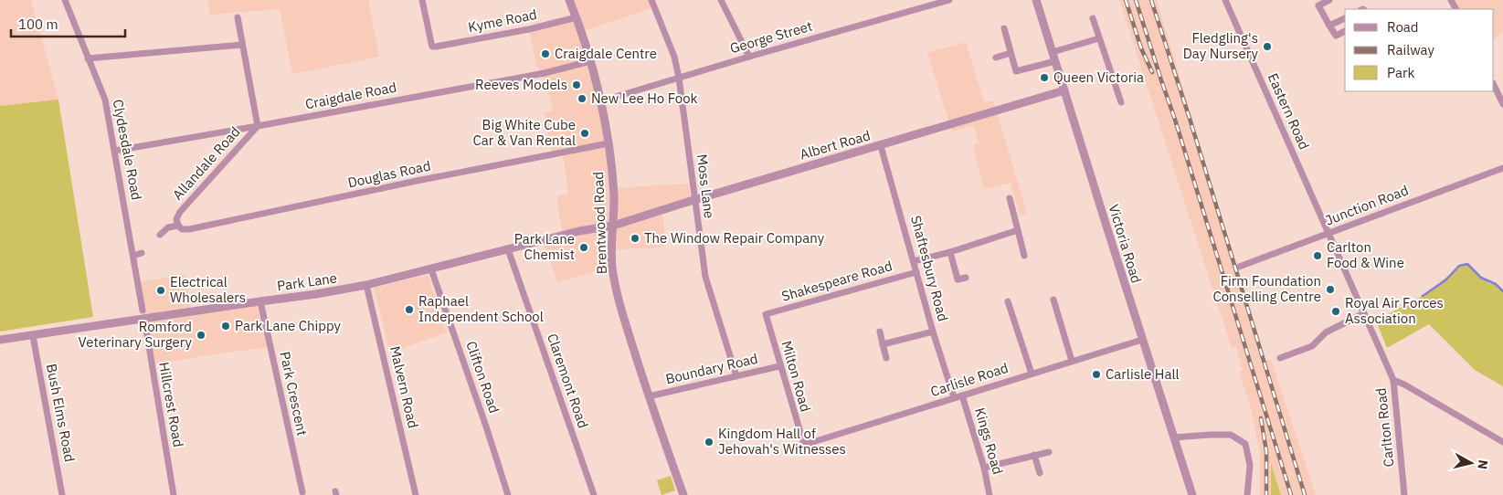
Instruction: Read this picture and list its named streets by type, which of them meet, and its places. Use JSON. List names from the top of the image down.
{
  "streets": {
    "street": [
      "Kyme Road",
      "George Street",
      "Craigdale Road",
      "Eastern Road",
      "Albert Road",
      "Clydesdale Road",
      "Allandale Road",
      "Douglas Road",
      "Moss Lane",
      "Junction Road",
      "Brentwood Road",
      "Victoria Road",
      "Shaftesbury Road",
      "Shakespeare Road",
      "Park Lane",
      "Boundary Road",
      "Milton Road",
      "Clifton Road",
      "Carlisle Road",
      "Claremont Road",
      "Malvern Road",
      "Park Crescent",
      "Hillcrest Road",
      "Bush Elms Road",
      "Carlton Road",
      "Kings Road"
    ]
  },
  "crossings": [
    ["Kyme Road", "Brentwood Road"],
    ["George Street", "Moss Lane"],
    ["George Street", "Brentwood Road"],
    ["Craigdale Road", "Clydesdale Road"],
    ["Craigdale Road", "Allandale Road"],
    ["Craigdale Road", "Brentwood Road"],
    ["Eastern Road", "Junction Road"],
    ["Eastern Road", "Carlton Road"],
    ["Albert Road", "Moss Lane"],
    ["Albert Road", "Brentwood Road"],
    ["Albert Road", "Victoria Road"],
    ["Albert Road", "Shaftesbury Road"],
    ["Albert Road", "Park Lane"],
    ["Clydesdale Road", "Park Lane"],
    ["Clydesdale Road", "Hillcrest Road"],
    ["Allandale Road", "Douglas Road"],
    ["Douglas Road", "Brentwood Road"],
    ["Moss Lane", "Boundary Road"],
    ["Junction Road", "Carlton Road"],
    ["Brentwood Road", "Park Lane"],
    ["Brentwood Road", "Boundary Road"],
    ["Victoria Road", "Carlisle Road"],
    ["Shaftesbury Road", "Shakespeare Road"],
    ["Shaftesbury Road", "Carlisle Road"],
    ["Shakespeare Road", "Milton Road"],
    ["Park Lane", "Clifton Road"],
    ["Park Lane", "Claremont Road"],
    ["Park Lane", "Malvern Road"],
    ["Park Lane", "Park Crescent"],
    ["Park Lane", "Hillcrest Road"],
    ["Park Lane", "Bush Elms Road"],
    ["Boundary Road", "Milton Road"],
    ["Milton Road", "Carlisle Road"],
    ["Carlisle Road", "Kings Road"]
  ],
  "places": [
    "Fledgling's Day Nursery",
    "Craigdale Centre",
    "Queen Victoria",
    "Reeves Models",
    "New Lee Ho Fook",
    "Big White Cube Car & Van Rental",
    "The Window Repair Company",
    "Park Lane Chemist",
    "Carlton Food & Wine",
    "Firm Foundation Conselling Centre",
    "Electrical Wholesalers",
    "Raphael Independent School",
    "Royal Air Forces Association",
    "Park Lane Chippy",
    "Romford Veterinary Surgery",
    "Carlisle Hall",
    "Kingdom Hall of Jehovah's Witnesses"
  ],
  "legend": ["Road", "Railway", "Park"],
  "scale_bar": "100 m",
  "north": "right"
}
